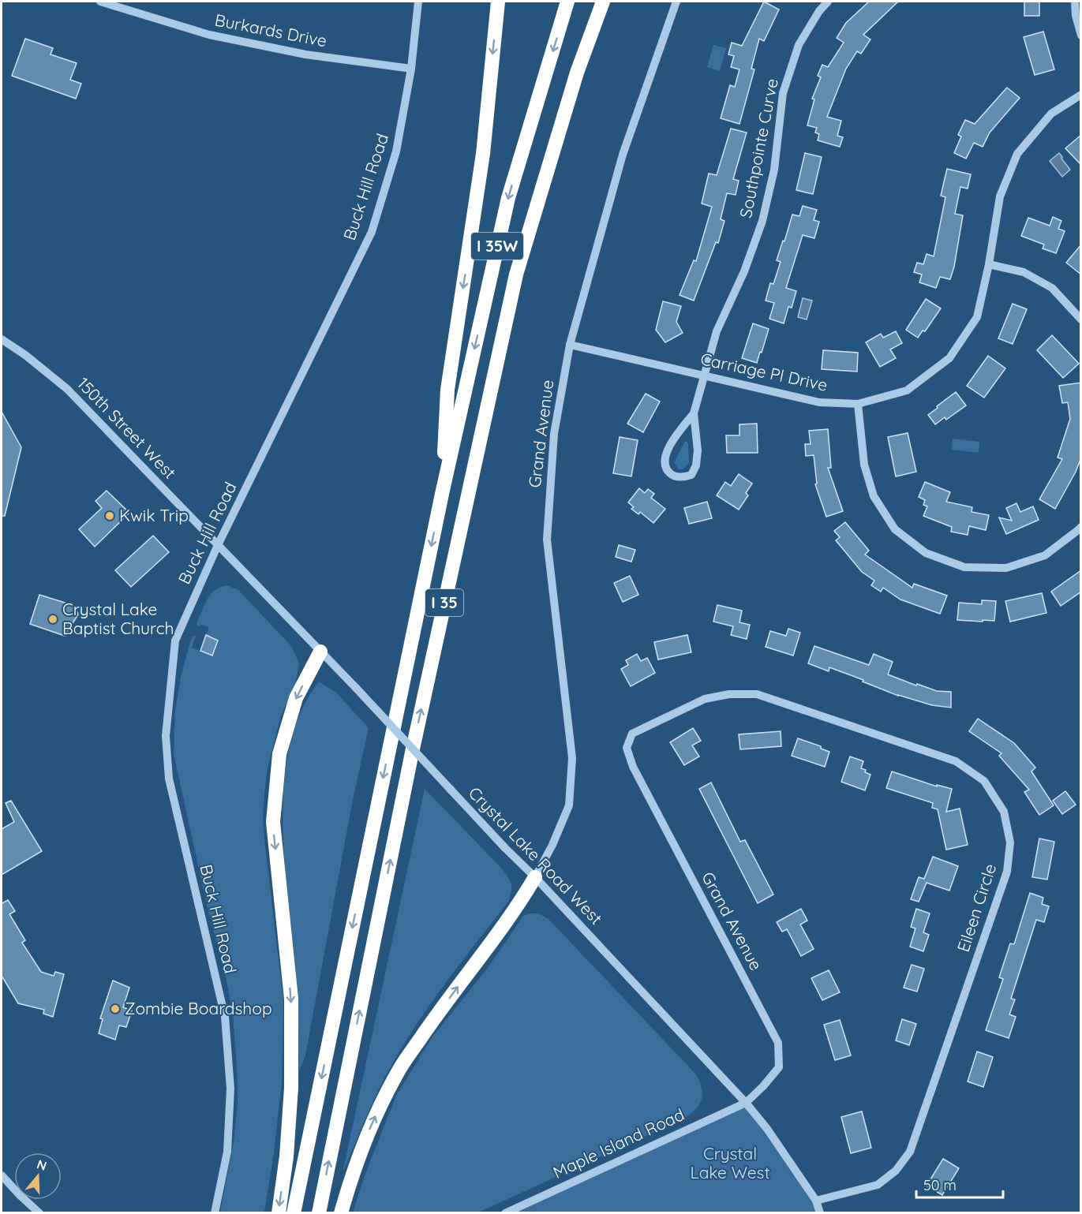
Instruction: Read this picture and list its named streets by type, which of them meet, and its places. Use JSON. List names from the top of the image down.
{
  "streets": {
    "highway": ["I 35W", "I 35"],
    "street": [
      "Burkards Drive",
      "Southpointe Curve",
      "Buck Hill Road",
      "Carriage Pl Drive",
      "150th Street West",
      "Grand Avenue",
      "Crystal Lake Road West",
      "Eileen Circle",
      "Maple Island Road"
    ]
  },
  "crossings": [
    ["Burkards Drive", "Buck Hill Road"],
    ["Southpointe Curve", "Carriage Pl Drive"],
    ["Buck Hill Road", "150th Street West"],
    ["Buck Hill Road", "Crystal Lake Road West"],
    ["I 35W", "I 35"],
    ["Carriage Pl Drive", "Grand Avenue"],
    ["150th Street West", "Crystal Lake Road West"],
    ["Grand Avenue", "Crystal Lake Road West"],
    ["Grand Avenue", "Eileen Circle"],
    ["Grand Avenue", "Maple Island Road"],
    ["Crystal Lake Road West", "Eileen Circle"],
    ["Crystal Lake Road West", "Maple Island Road"]
  ],
  "parks": ["Crystal Lake West"],
  "places": ["Kwik Trip", "Crystal Lake Baptist Church", "Zombie Boardshop"],
  "scale_bar": "50 m",
  "north": "top"
}
